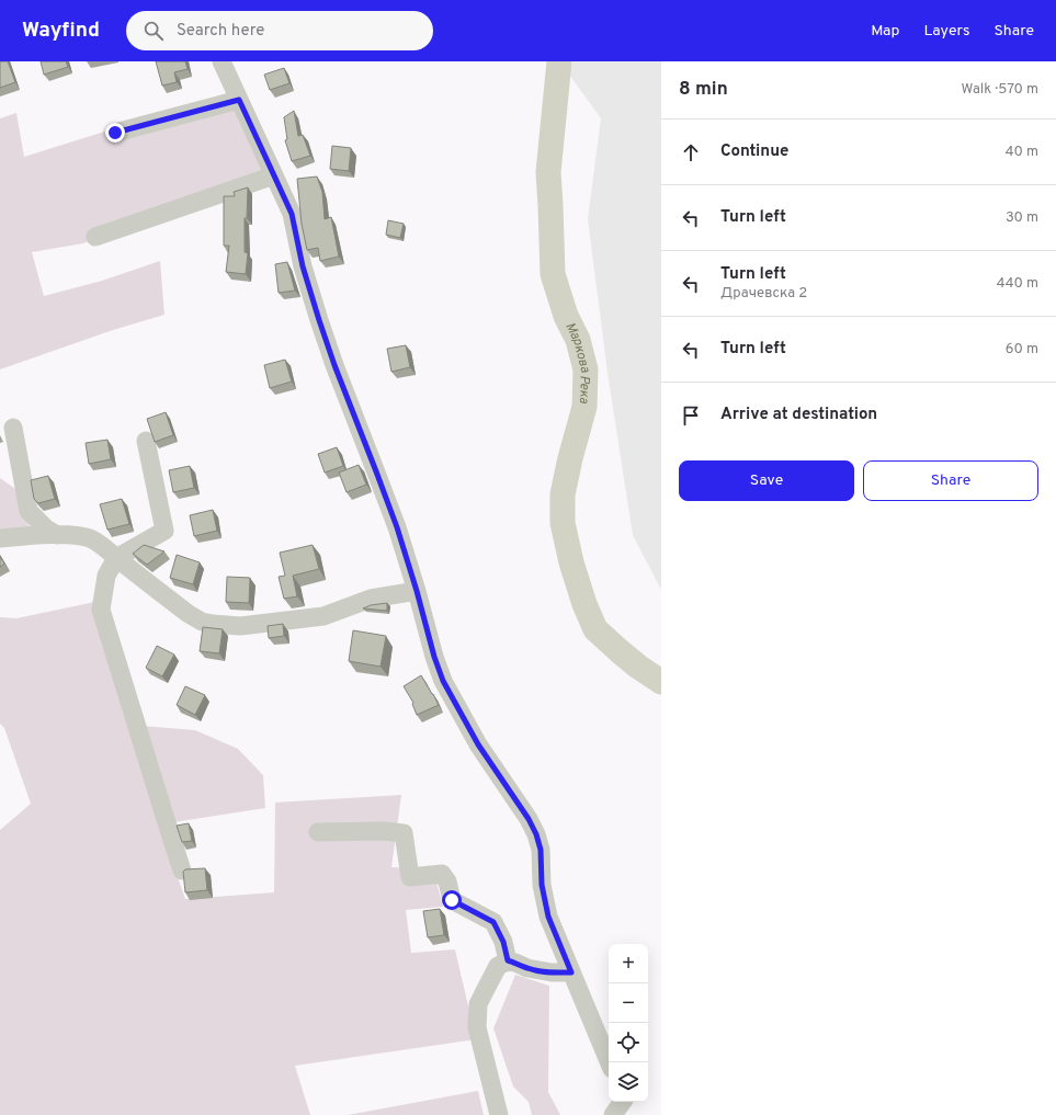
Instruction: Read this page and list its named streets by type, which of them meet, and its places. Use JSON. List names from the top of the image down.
{
  "water": ["Маркова Река"],
  "page": {
    "header": "Wayfind",
    "search": "Search here",
    "nav": ["Map", "Layers", "Share"],
    "heading": ["8 min", "Walk · 570 m"],
    "list": [
      ["Continue", "40 m"],
      ["Turn left", "30 m"],
      ["Turn left", "Драчевска 2", "440 m"],
      ["Turn left", "60 m"],
      "Arrive at destination"
    ],
    "buttons": ["Save", "Share"],
    "map_buttons": ["+", "−"]
  }
}
